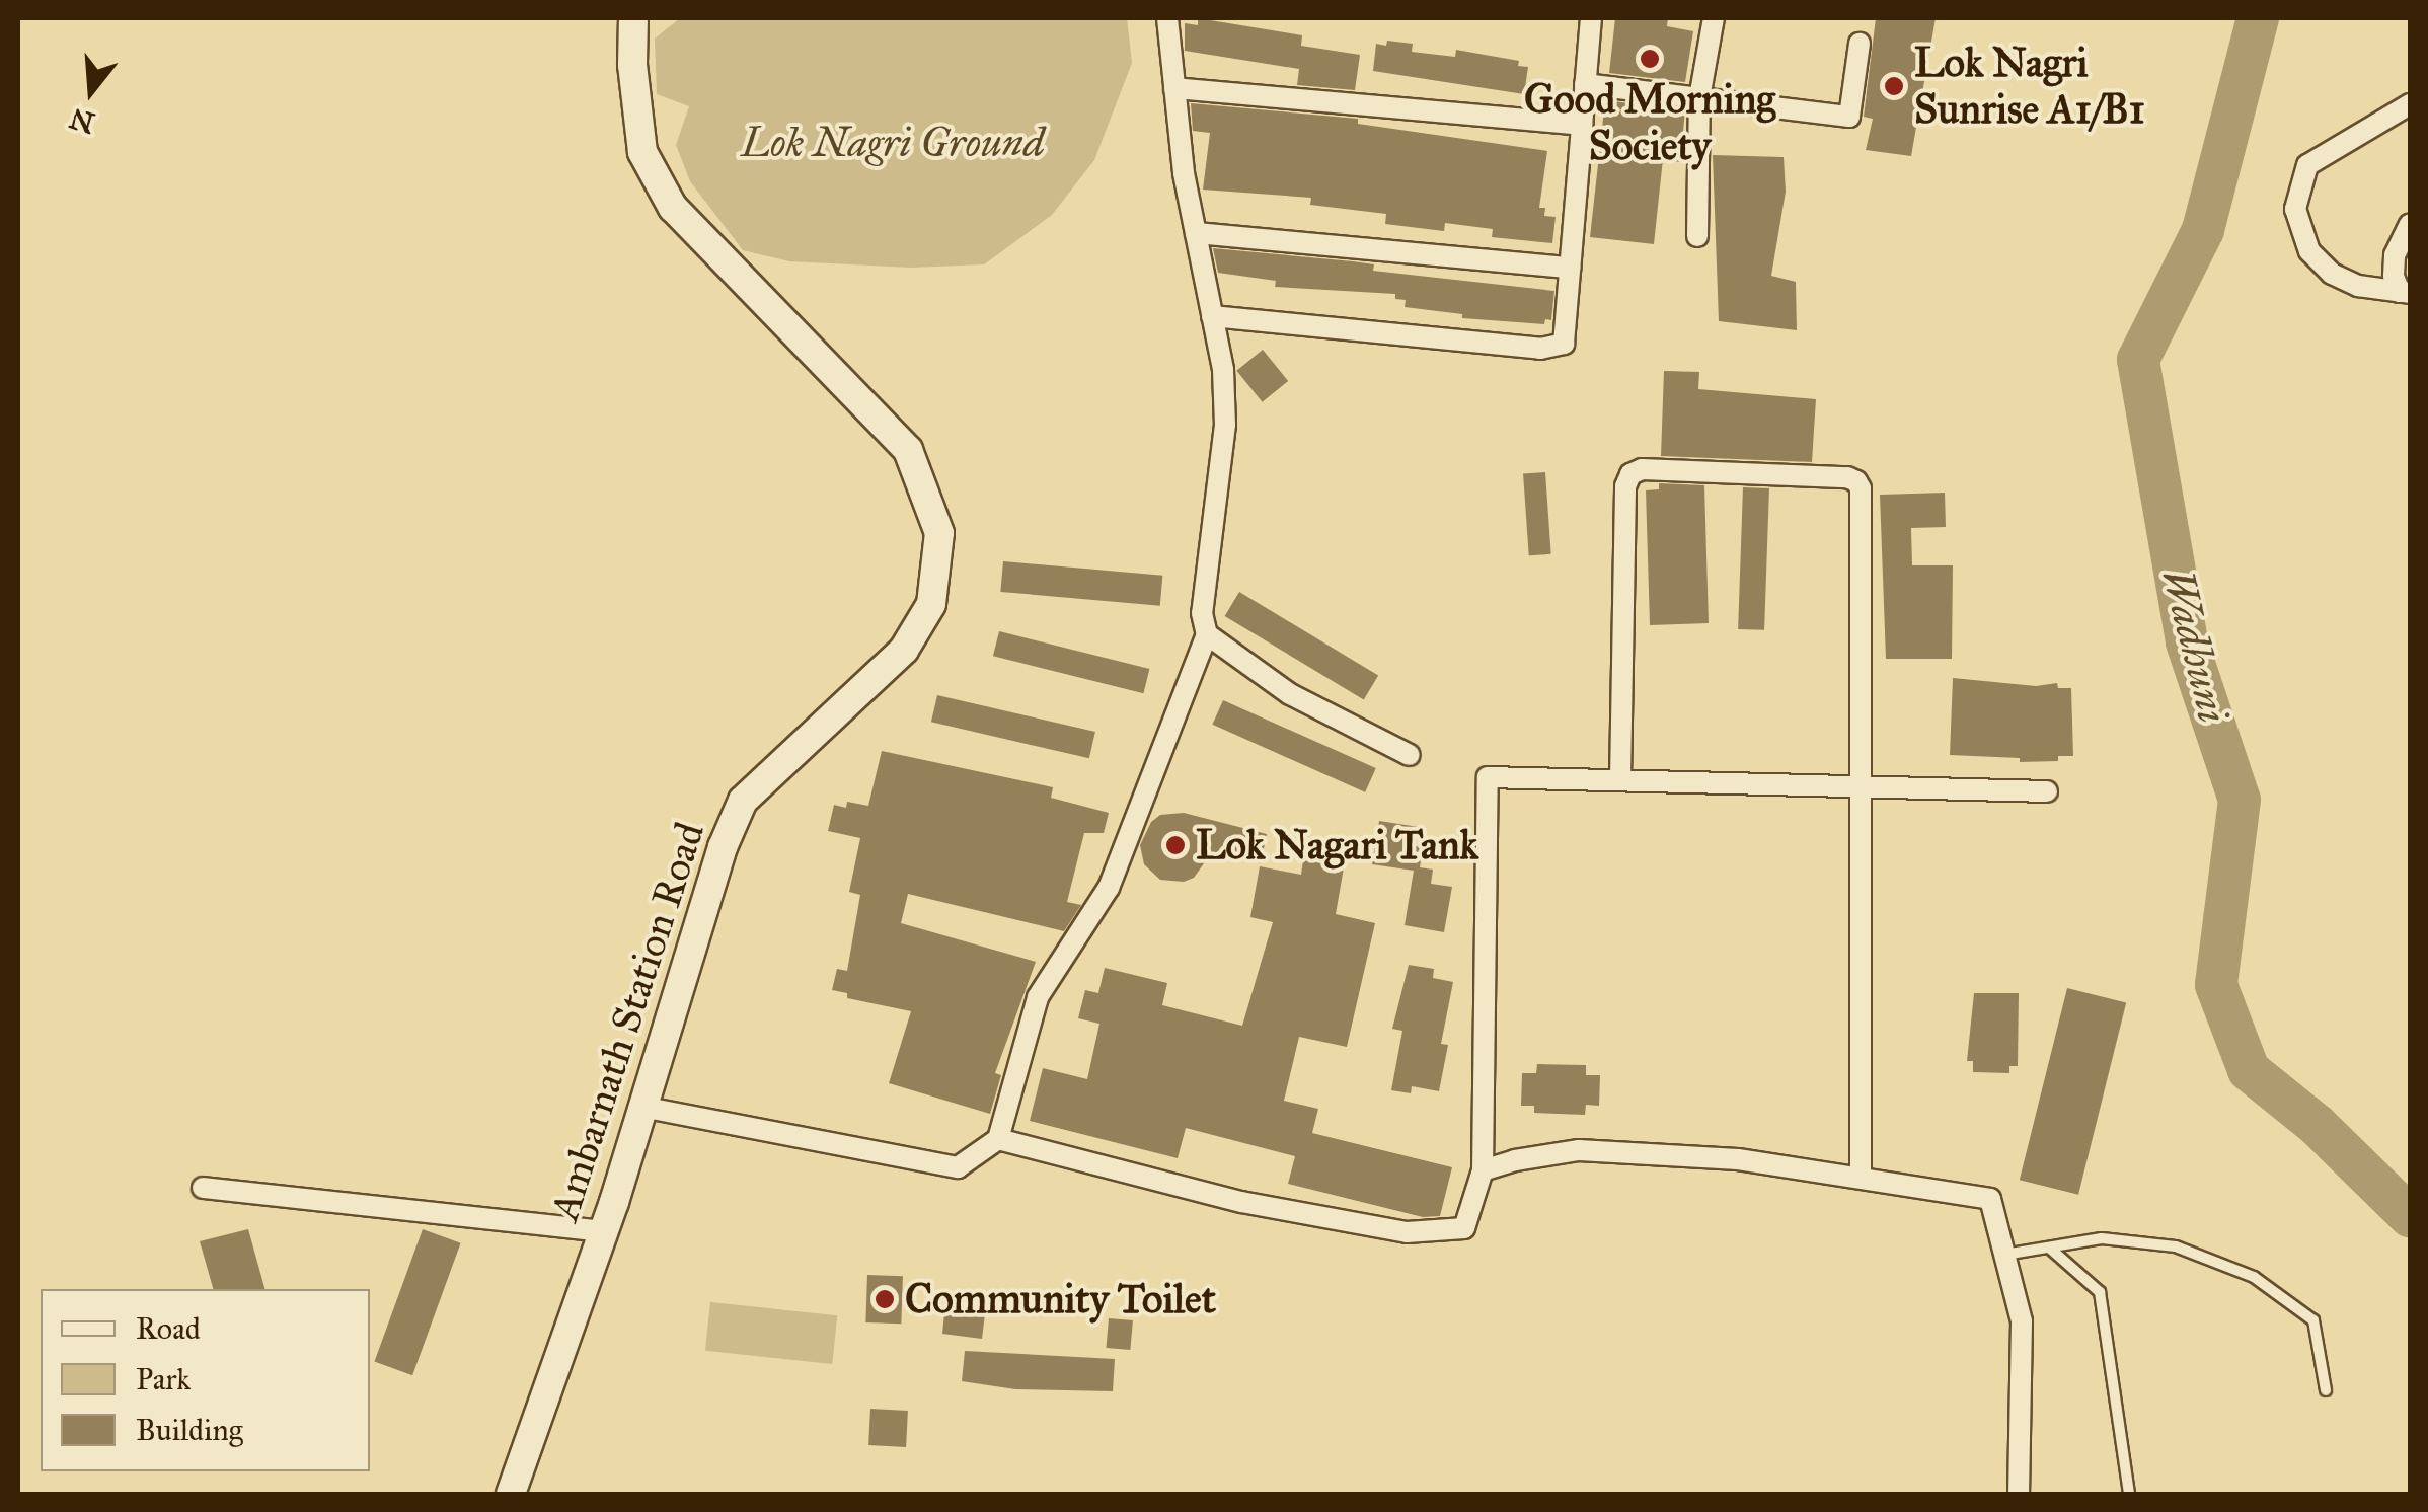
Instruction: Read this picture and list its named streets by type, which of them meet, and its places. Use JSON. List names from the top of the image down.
{
  "streets": {
    "main road": ["Ambarnath Station Road"]
  },
  "water": ["Wadhuni"],
  "parks": ["Lok Nagri Ground"],
  "places": [
    "Good Morning Society",
    "Lok Nagri Sunrise A1/B1",
    "Lok Nagari Tank",
    "Community Toilet"
  ],
  "legend": ["Road", "Park", "Building"],
  "north": "bottom"
}
